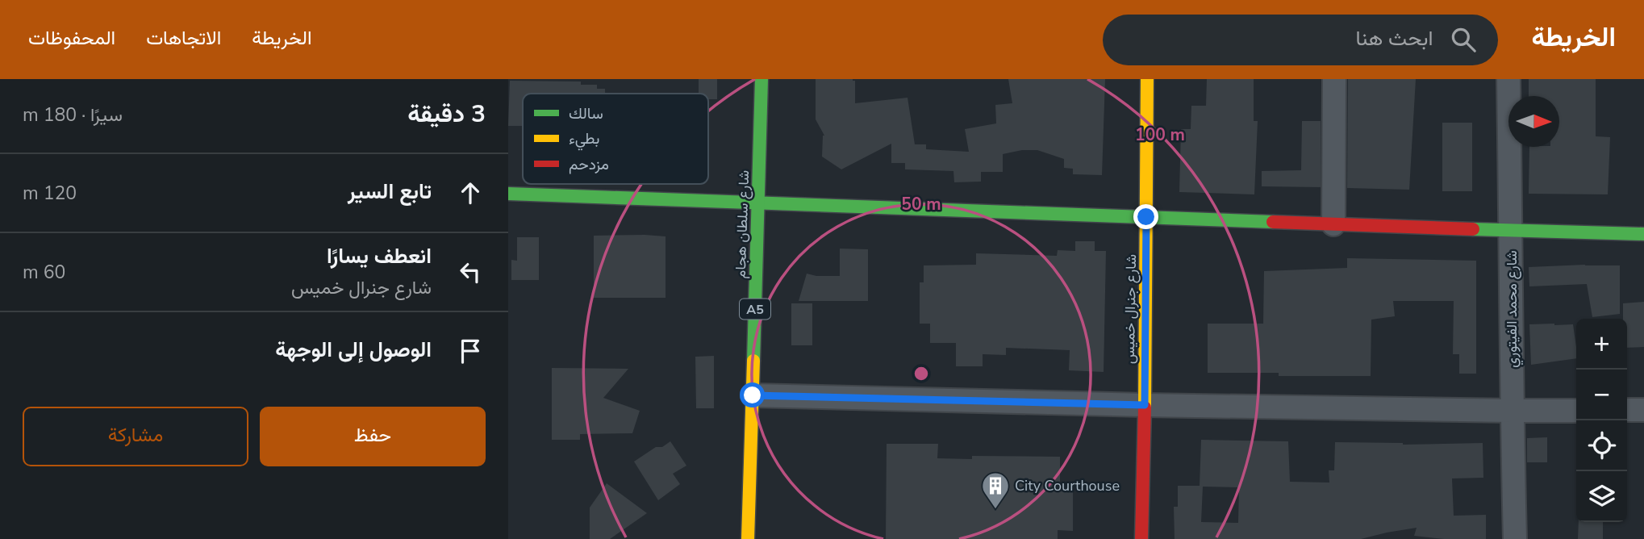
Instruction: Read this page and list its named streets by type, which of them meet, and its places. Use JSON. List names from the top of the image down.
{
  "streets": {
    "main road": ["شارع سلطان هجام", "A5", "شارع جنرال خميس"],
    "street": ["شارع محمد الفيتوري"]
  },
  "places": {
    "building": ["City Courthouse"]
  },
  "legend": ["سالك", "بطيء", "مزدحم"],
  "north": "right",
  "page": {
    "header": "الخريطة",
    "search": "ابحث هنا",
    "nav": ["الخريطة", "الاتجاهات", "المحفوظات"],
    "heading": ["3 دقيقة", "سيرًا · 180 m"],
    "list": [
      ["تابع السير", "120 m"],
      ["انعطف يسارًا", "شارع جنرال خميس", "60 m"],
      "الوصول إلى الوجهة"
    ],
    "map_buttons": ["+", "−"],
    "buttons": ["حفظ", "مشاركة"]
  },
  "rings": ["100 m", "50 m"]
}
